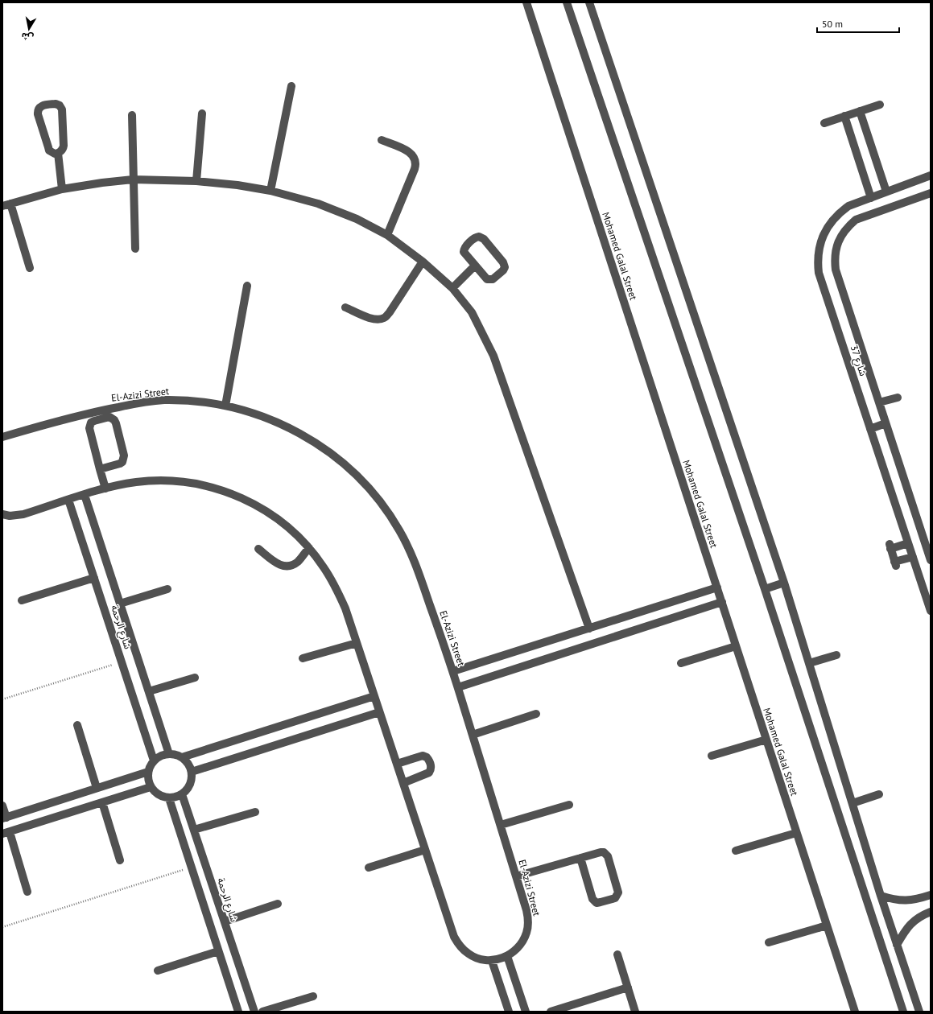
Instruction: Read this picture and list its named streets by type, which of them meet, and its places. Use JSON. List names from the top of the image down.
{
  "streets": {
    "street": [
      "Mohamed Galal Street",
      "شارع 37",
      "El-Azizi Street",
      "شارع الرحمة"
    ]
  },
  "crossings": [
    ["El-Azizi Street", "شارع الرحمة"]
  ],
  "scale_bar": "50 m",
  "north": "bottom"
}
